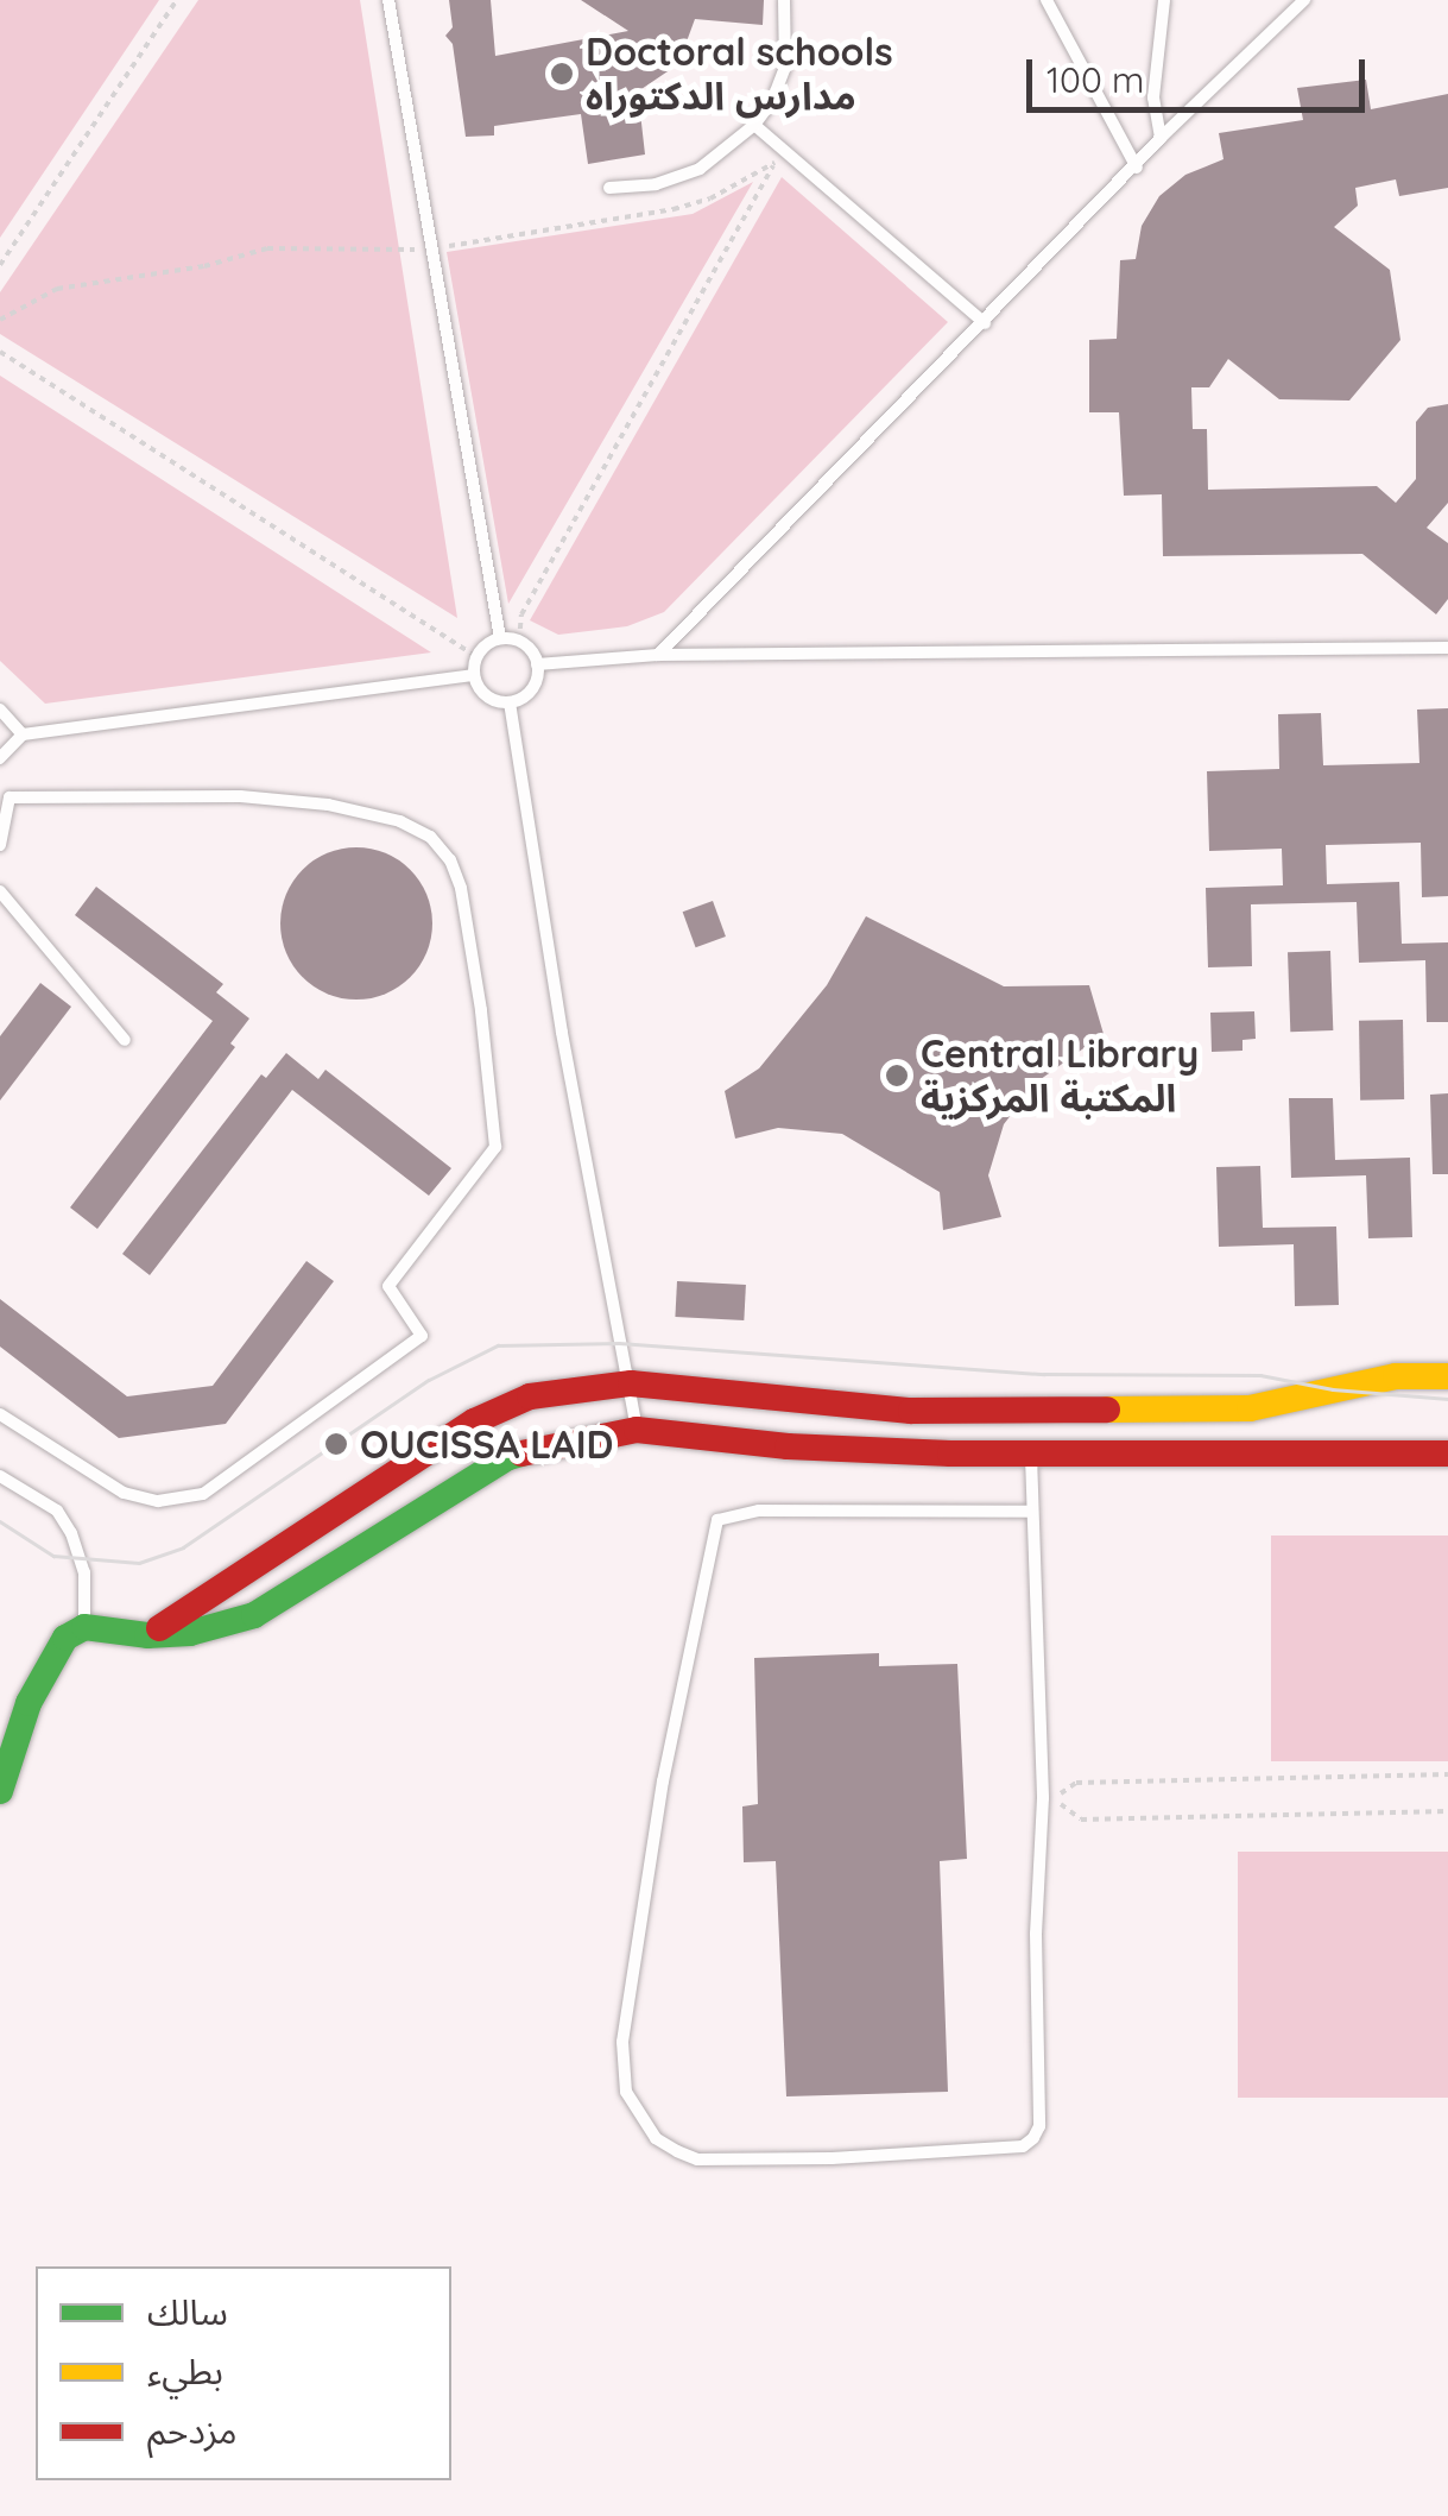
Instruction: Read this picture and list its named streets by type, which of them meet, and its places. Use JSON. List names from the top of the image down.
{
  "places": ["Doctoral schools مدارس الدكتوراه", "Central Library المكتبة المركزية", "OUCISSA LAID"],
  "legend": ["سالك", "بطيء", "مزدحم"],
  "scale_bar": "100 m"
}
